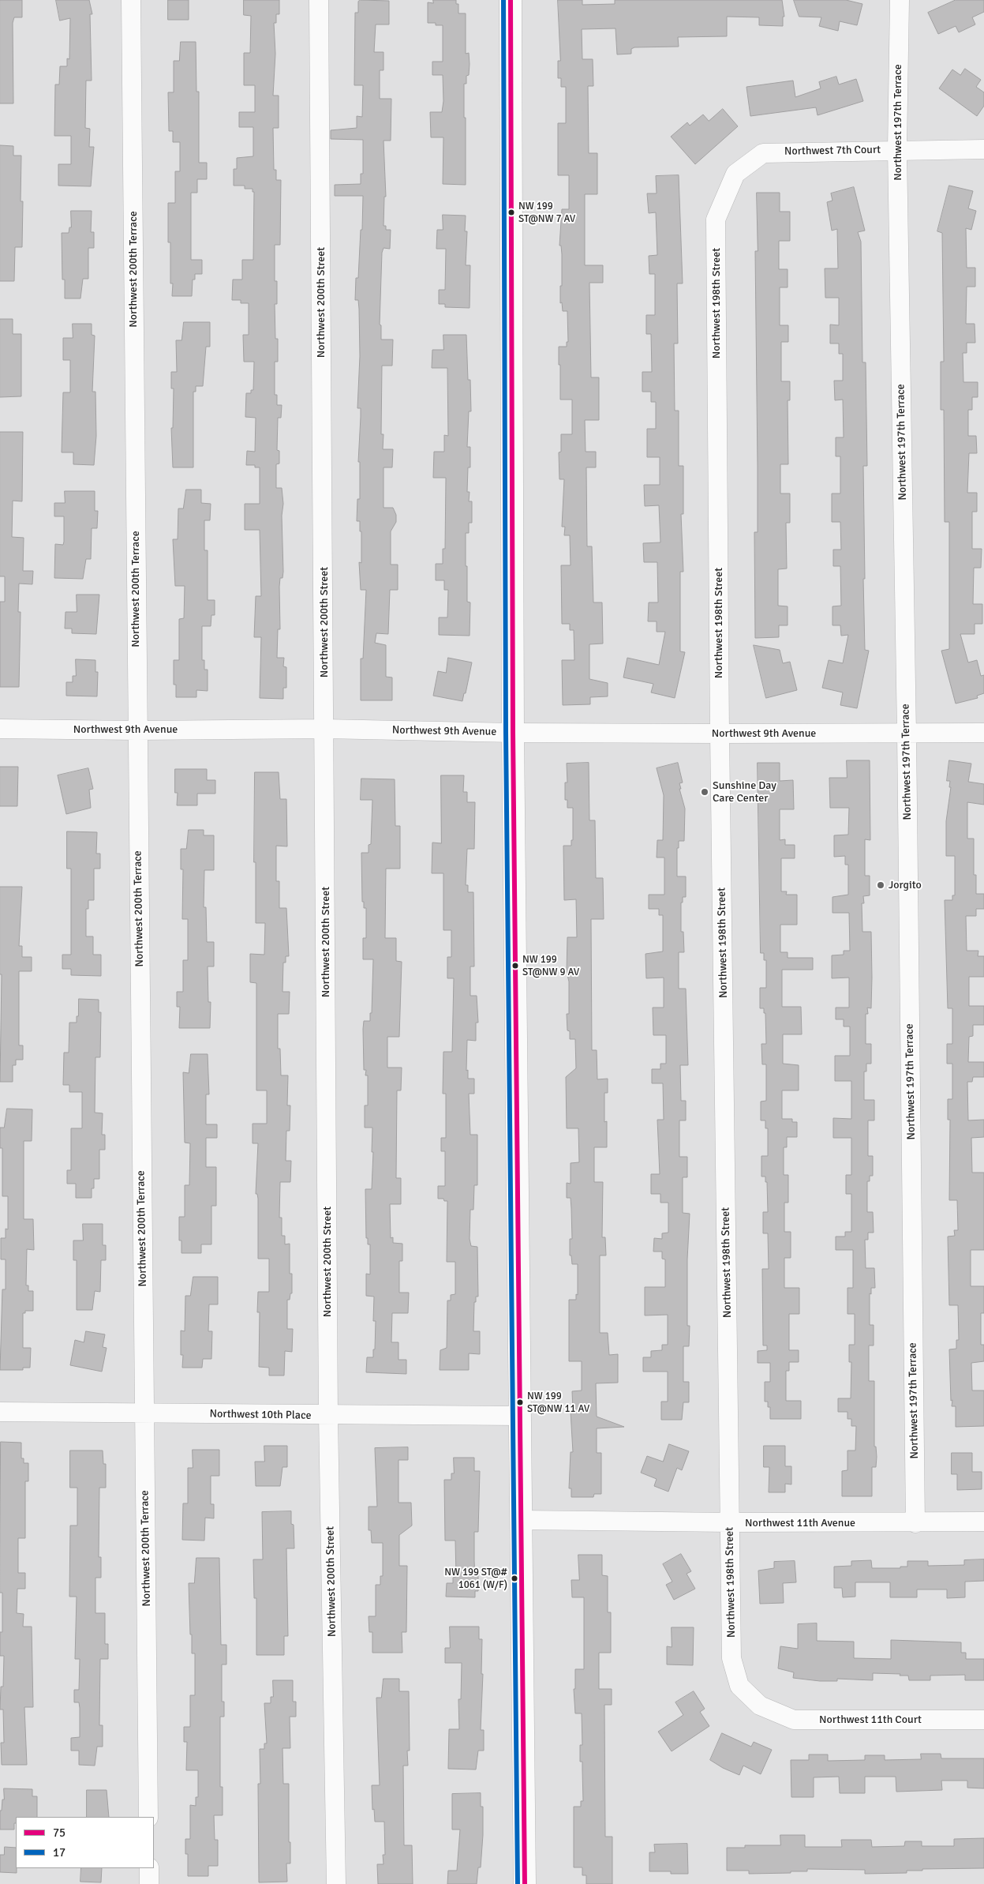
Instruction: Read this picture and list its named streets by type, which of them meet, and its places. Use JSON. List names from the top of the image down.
{
  "streets": {
    "street": [
      "Northwest 197th Terrace",
      "Northwest 7th Court",
      "Northwest 200th Terrace",
      "Northwest 200th Street",
      "Northwest 198th Street",
      "Northwest 9th Avenue",
      "Northwest 10th Place",
      "Northwest 11th Avenue",
      "Northwest 11th Court"
    ]
  },
  "crossings": [
    ["Northwest 197th Terrace", "Northwest 7th Court"],
    ["Northwest 197th Terrace", "Northwest 9th Avenue"],
    ["Northwest 197th Terrace", "Northwest 11th Avenue"],
    ["Northwest 7th Court", "Northwest 198th Street"],
    ["Northwest 200th Terrace", "Northwest 9th Avenue"],
    ["Northwest 200th Terrace", "Northwest 10th Place"],
    ["Northwest 200th Street", "Northwest 9th Avenue"],
    ["Northwest 200th Street", "Northwest 10th Place"],
    ["Northwest 198th Street", "Northwest 9th Avenue"],
    ["Northwest 198th Street", "Northwest 11th Avenue"],
    ["Northwest 198th Street", "Northwest 11th Court"]
  ],
  "places": [
    "NW 199 ST@NW 7 AV",
    "Sunshine Day Care Center",
    "Jorgito",
    "NW 199 ST@NW 9 AV",
    "NW 199 ST@NW 11 AV",
    "NW 199 ST@# 1061 (W/F)"
  ],
  "lines": ["transit line 75", "transit line 17"],
  "legend": ["75", "17"]
}
